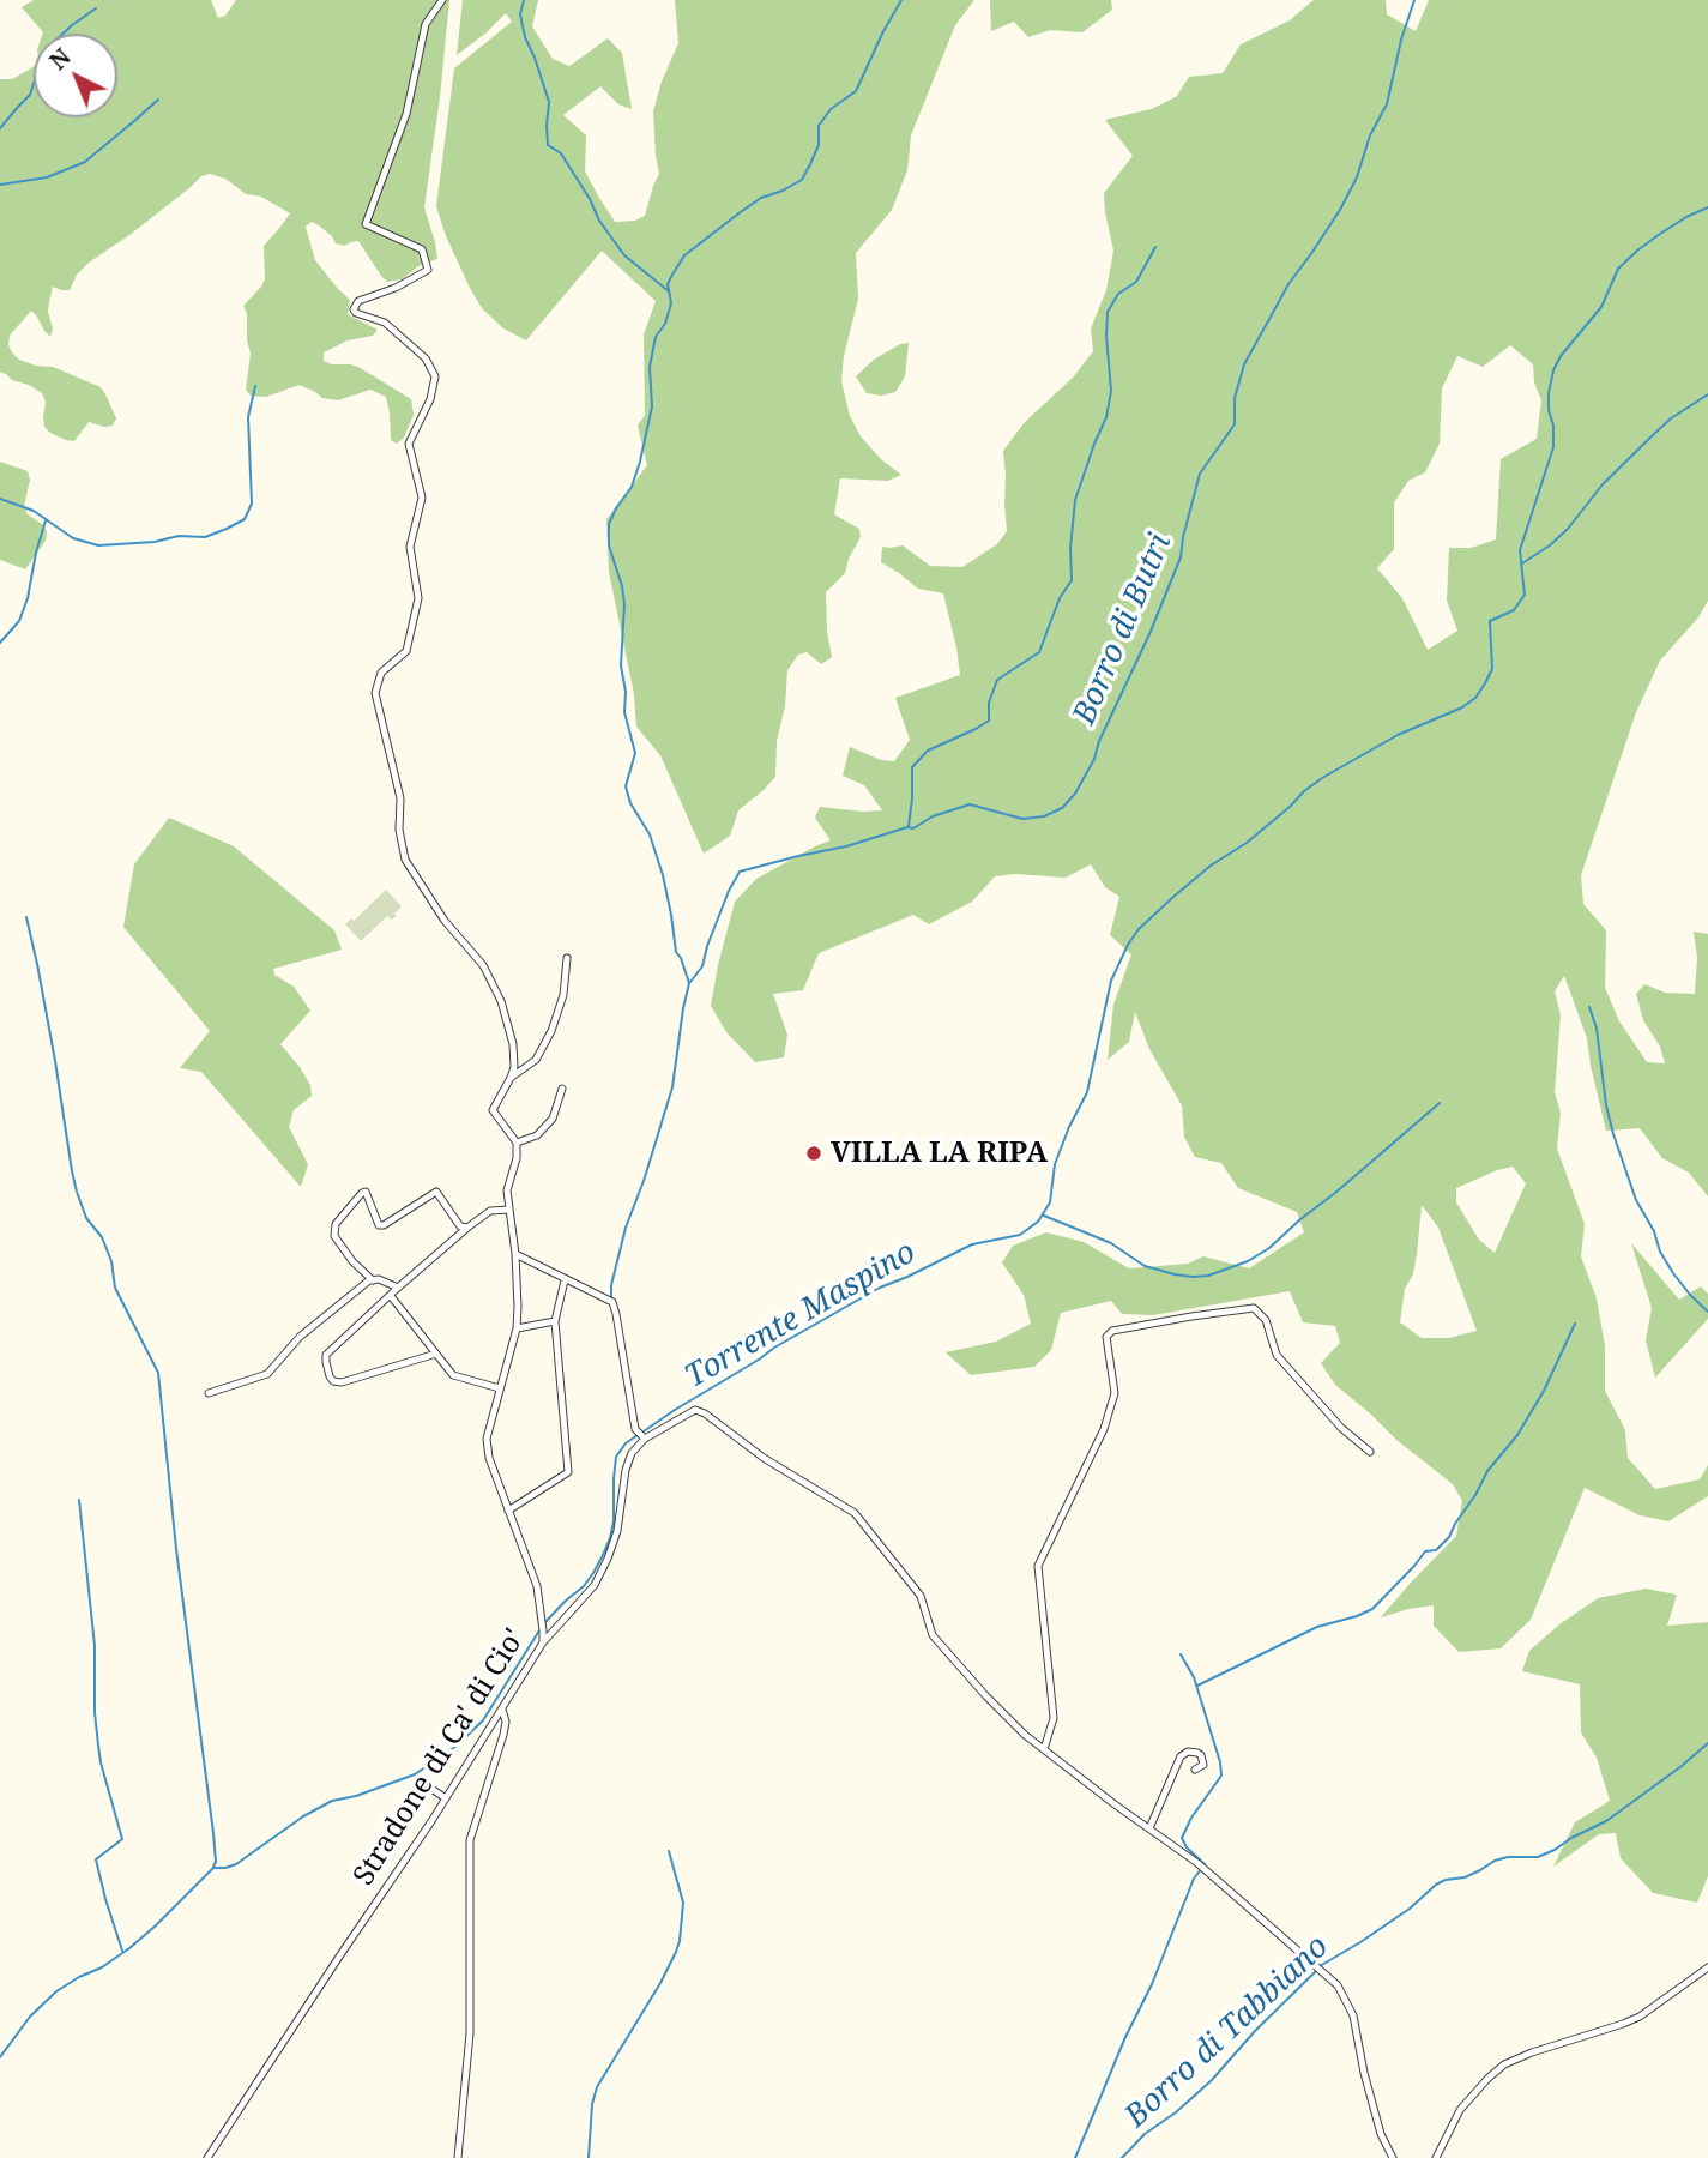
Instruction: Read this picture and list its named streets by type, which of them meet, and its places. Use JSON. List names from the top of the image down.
{
  "streets": {
    "street": ["Stradone di Ca' di Cio'"]
  },
  "water": ["Borro di Butri", "Torrente Maspino", "Borro di Tabbiano"],
  "places": ["VILLA LA RIPA"],
  "north": "top left"
}
